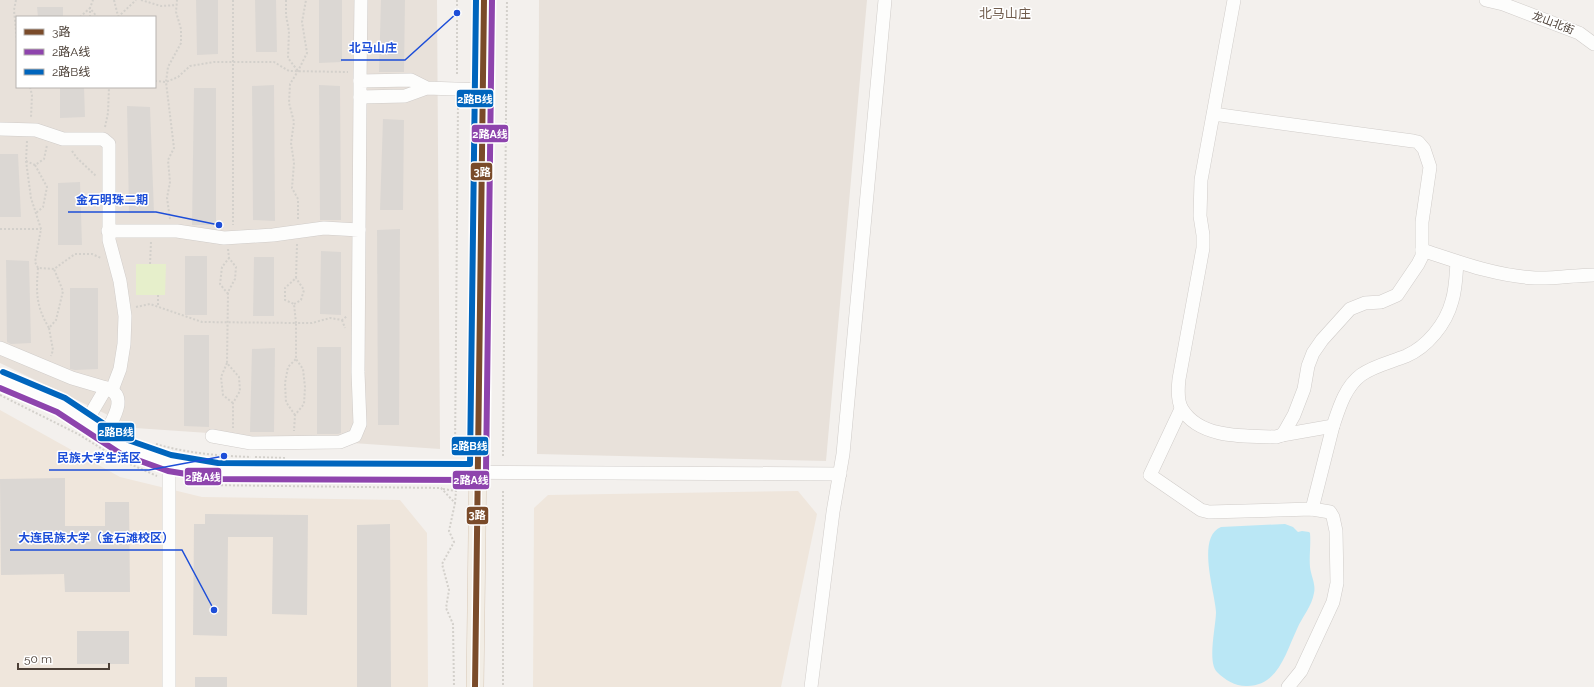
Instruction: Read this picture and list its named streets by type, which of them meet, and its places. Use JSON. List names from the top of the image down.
{
  "streets": {
    "street": ["龙山北街"]
  },
  "districts": ["北马山庄"],
  "places": [
    "北马山庄",
    "金石明珠二期",
    "民族大学生活区",
    "大连民族大学（金石滩校区）"
  ],
  "lines": ["transit line 3路", "transit line 2路A线", "transit line 2路B线"],
  "legend": ["3路", "2路A线", "2路B线"],
  "scale_bar": "50 m"
}
